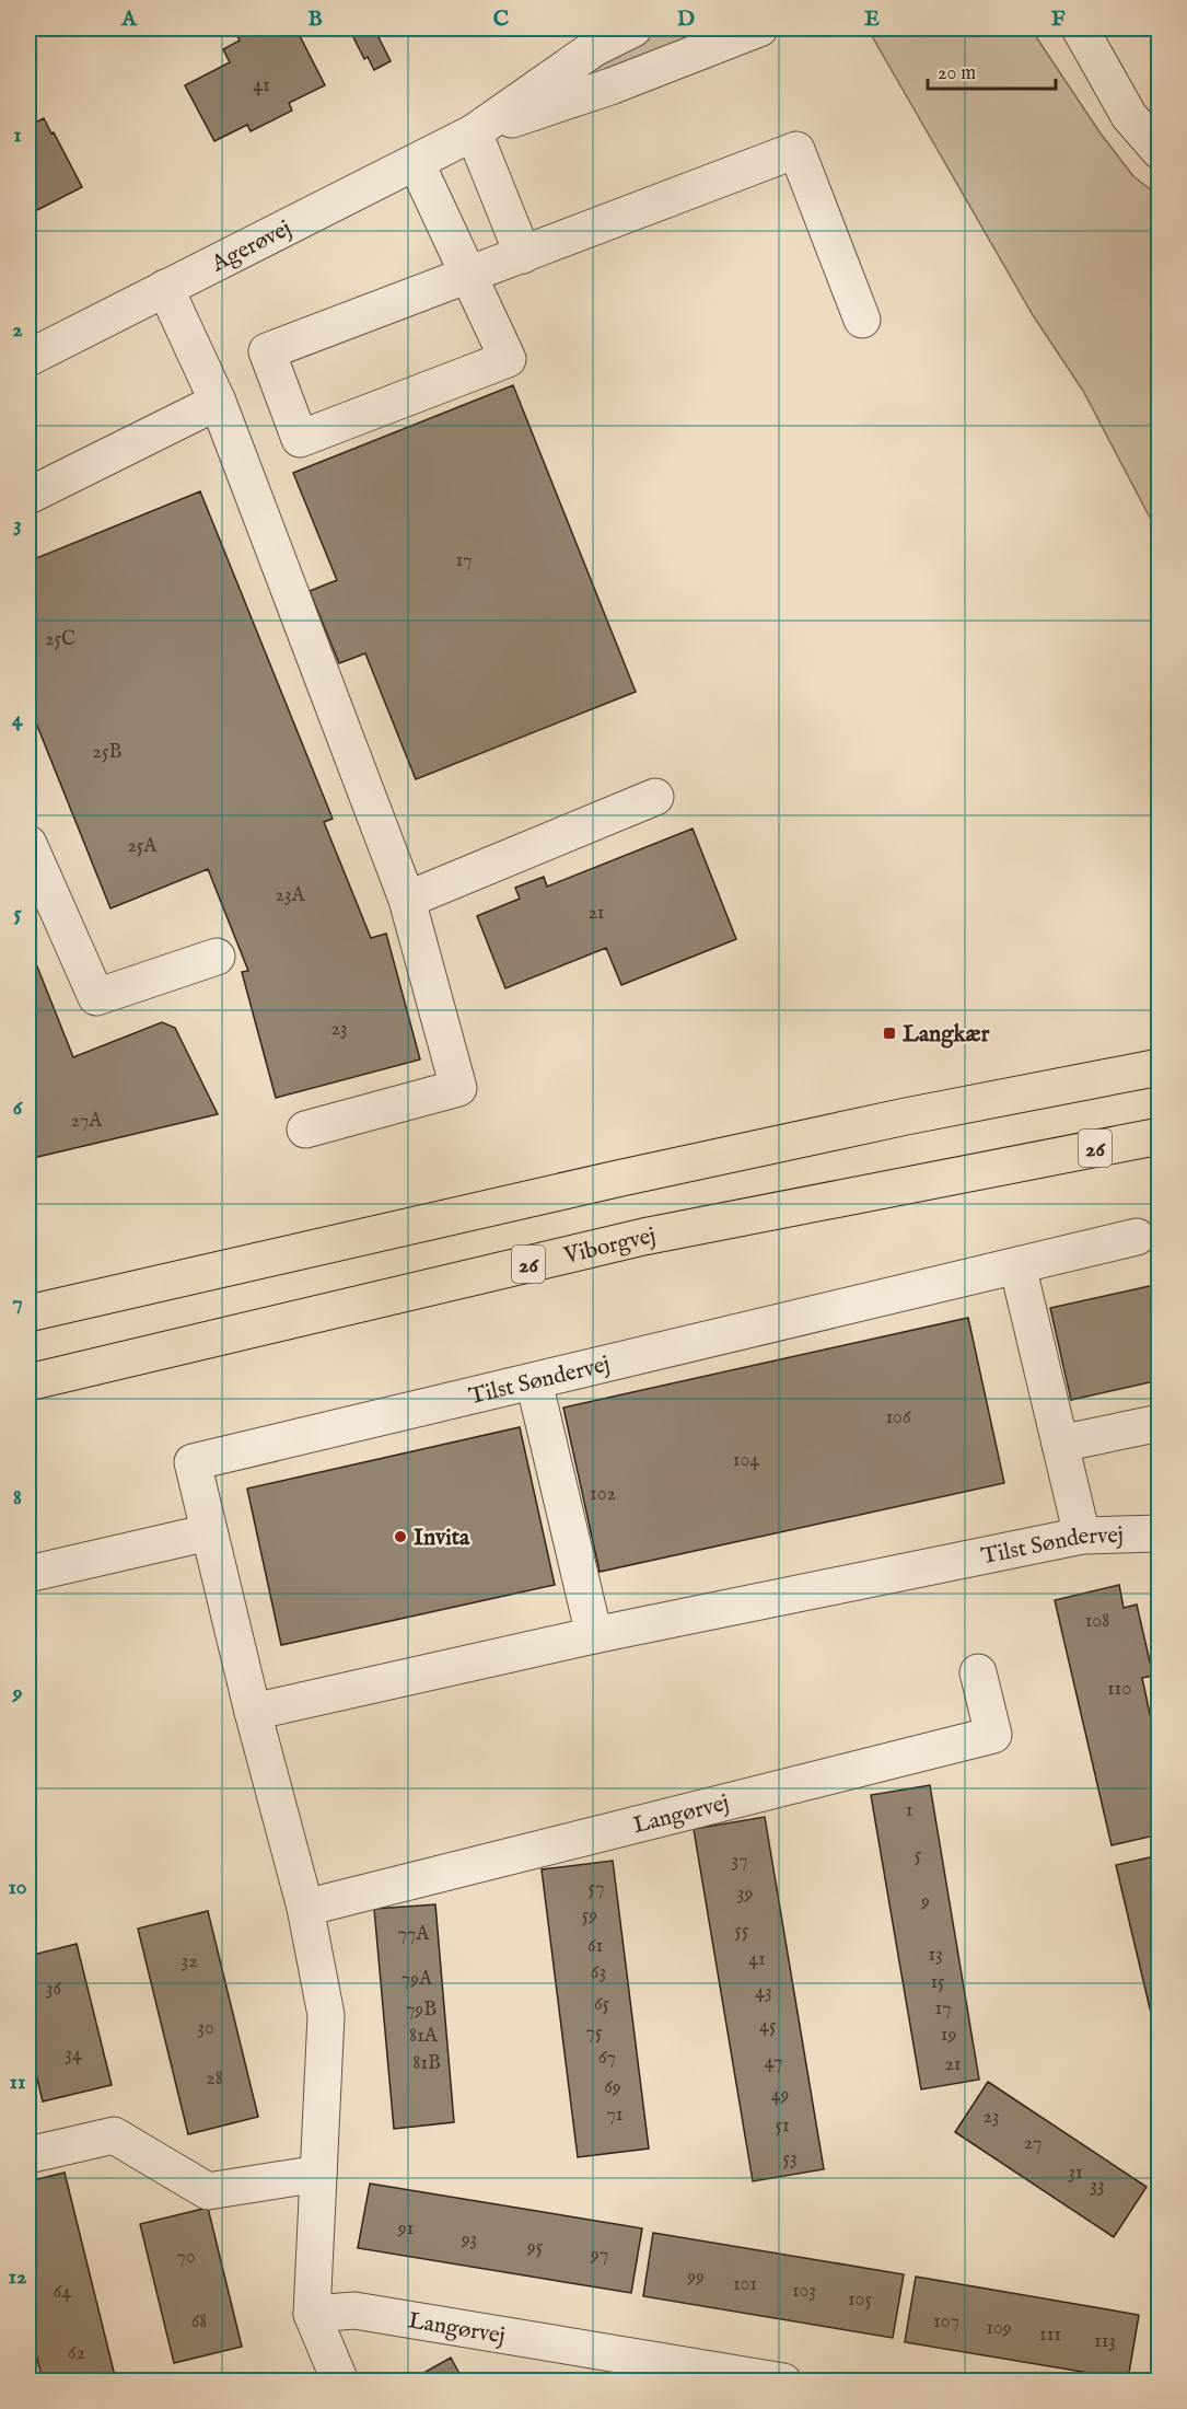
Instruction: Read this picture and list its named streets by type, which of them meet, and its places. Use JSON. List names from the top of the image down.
{
  "streets": {
    "main road": ["26", "Viborgvej"],
    "street": ["Agerøvej", "Tilst Søndervej", "Langørvej"]
  },
  "places": {
    "transit": ["Langkær"],
    "other": ["Invita"]
  },
  "house_numbers": [
    "41",
    "17",
    "25C",
    "25B",
    "25A",
    "23A",
    "21",
    "23",
    "27A",
    "106",
    "104",
    "102",
    "108",
    "110",
    "1",
    "5",
    "37",
    "57",
    "39",
    "9",
    "59",
    "55",
    "77A",
    "61",
    "13",
    "41",
    "32",
    "63",
    "79A",
    "15",
    "36",
    "43",
    "65",
    "17",
    "79B",
    "45",
    "30",
    "75",
    "19",
    "81A",
    "34",
    "67",
    "47",
    "81B",
    "21",
    "28",
    "69",
    "49",
    "71",
    "23",
    "51",
    "27",
    "53",
    "31",
    "33",
    "91",
    "93",
    "95",
    "97",
    "70",
    "99",
    "101",
    "103",
    "64",
    "105",
    "68",
    "107",
    "109",
    "111",
    "113",
    "62"
  ],
  "scale_bar": "20 m",
  "grid": {
    "columns": [
      "A",
      "B",
      "C",
      "D",
      "E",
      "F"
    ],
    "rows": [
      "1",
      "2",
      "3",
      "4",
      "5",
      "6",
      "7",
      "8",
      "9",
      "10",
      "11",
      "12"
    ]
  }
}
